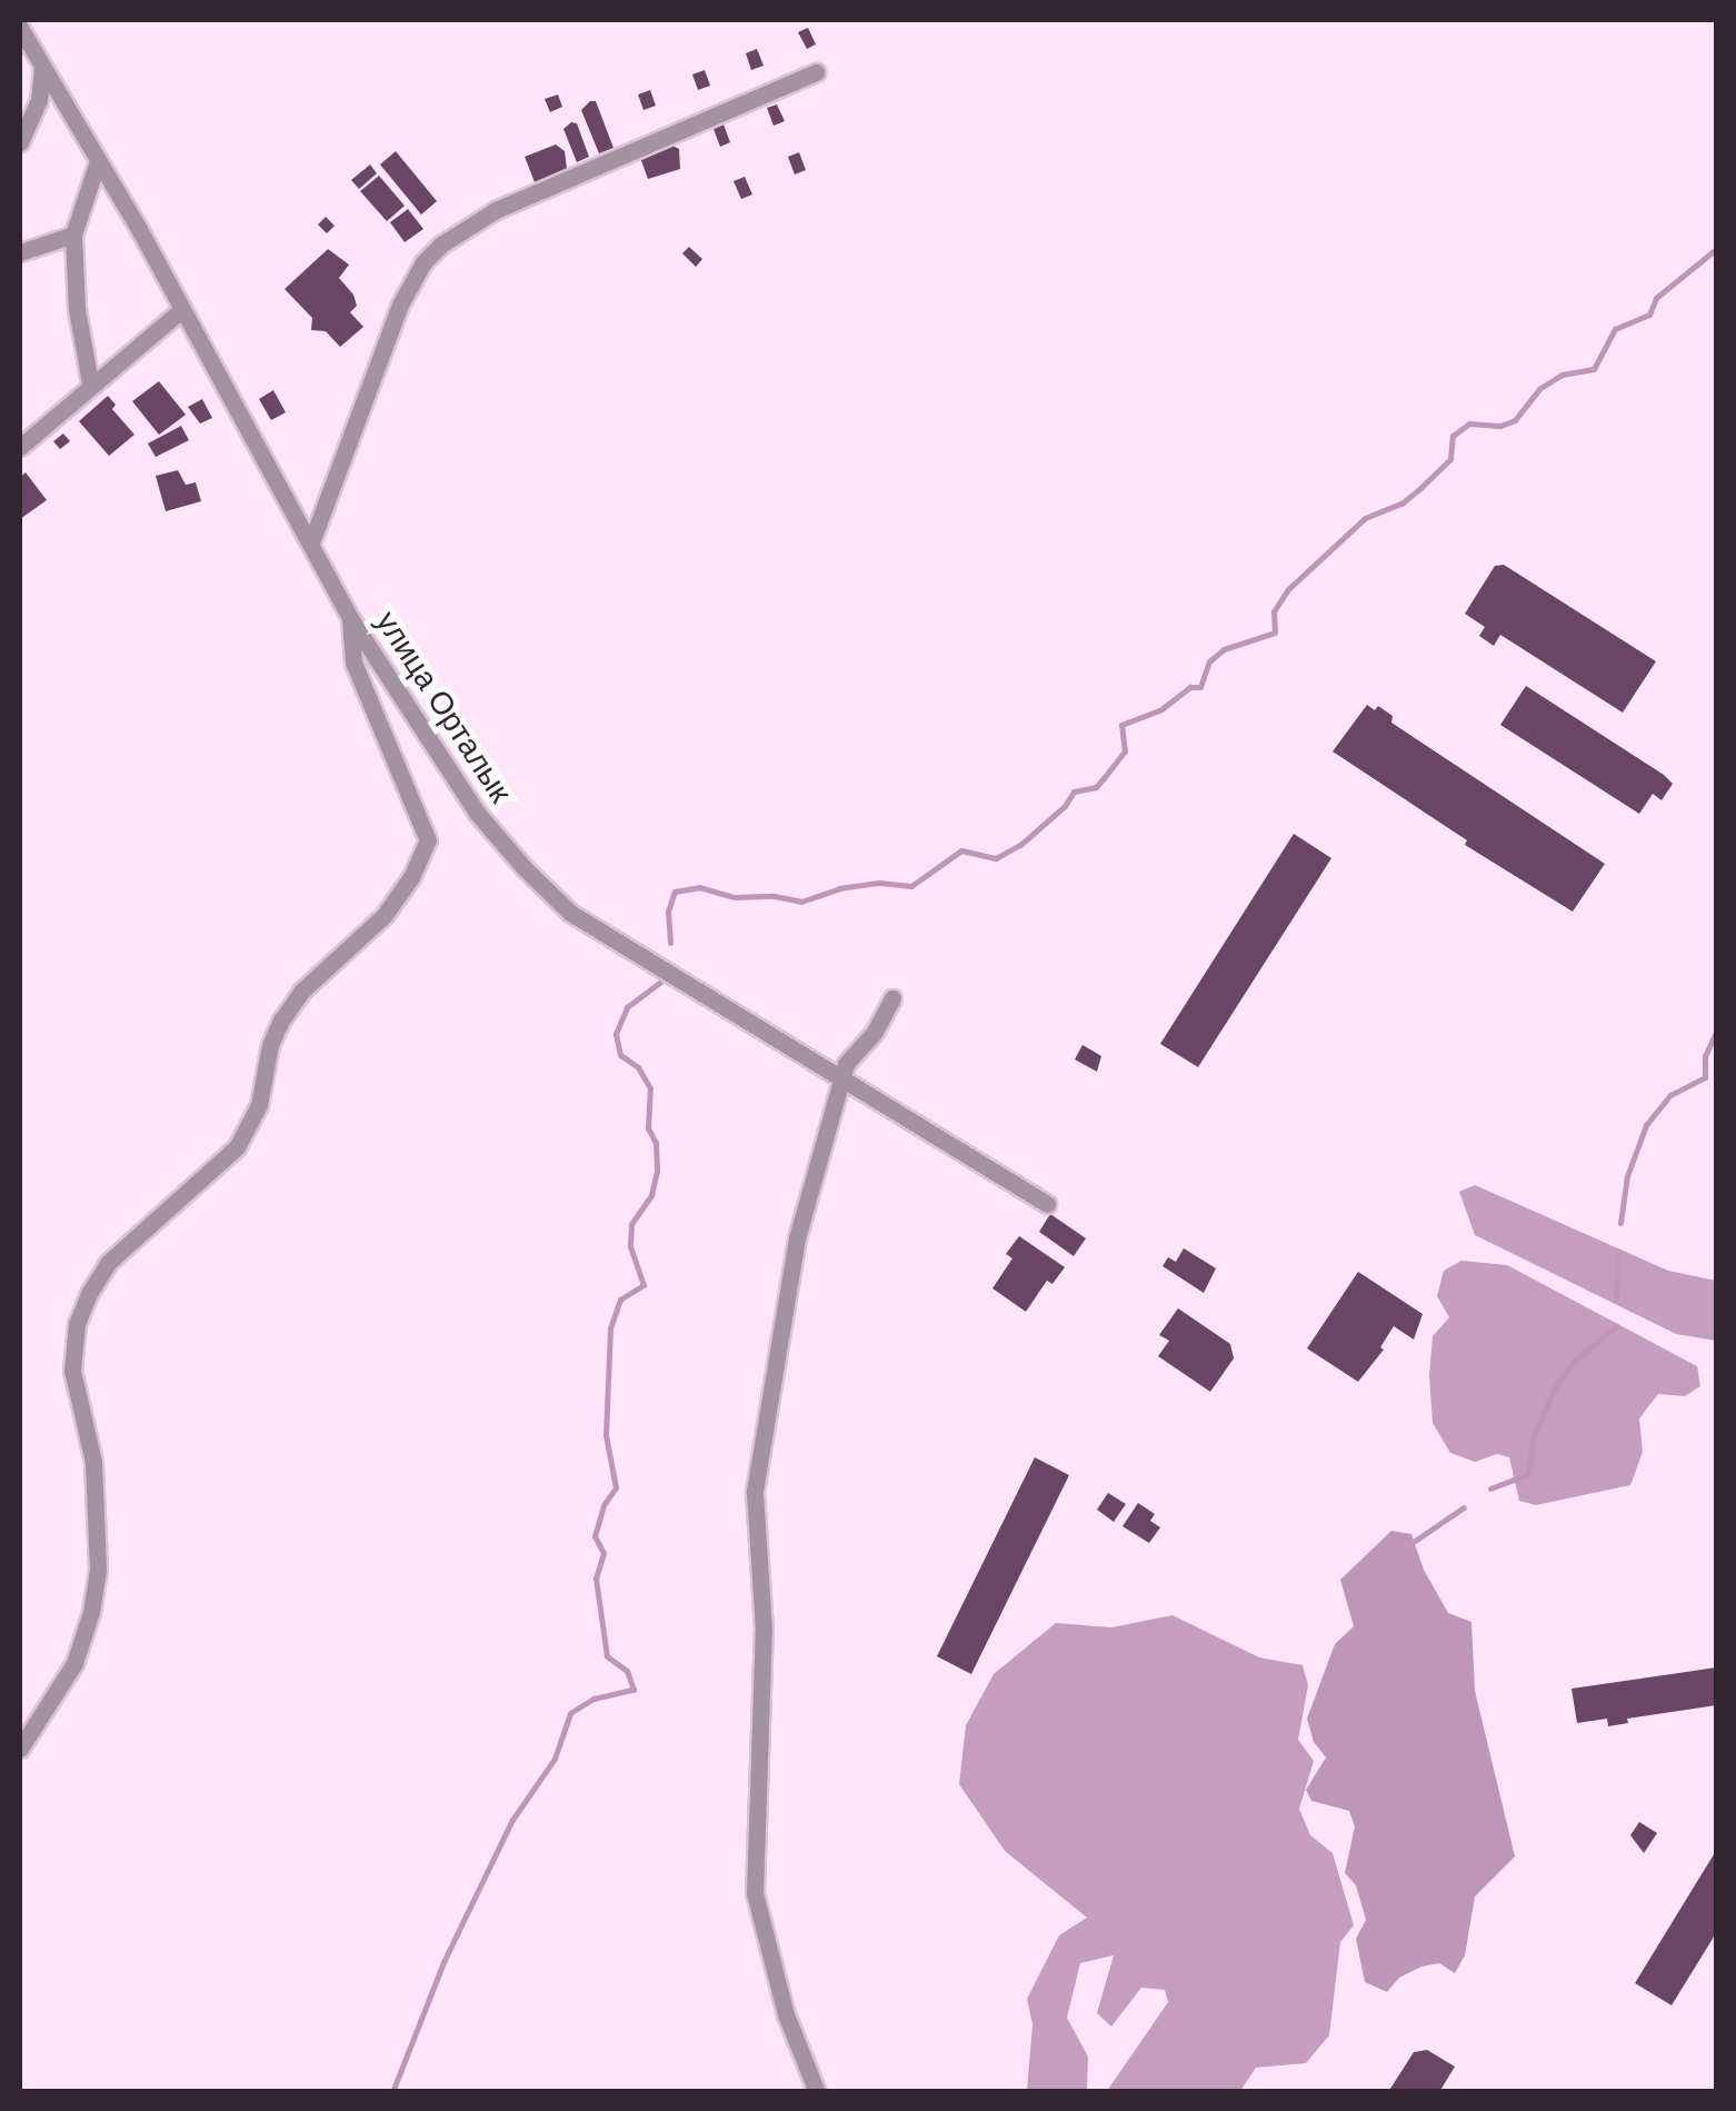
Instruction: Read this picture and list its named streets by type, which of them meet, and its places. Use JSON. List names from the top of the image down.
{
  "streets": {
    "street": ["улица Орталык"]
  }
}
